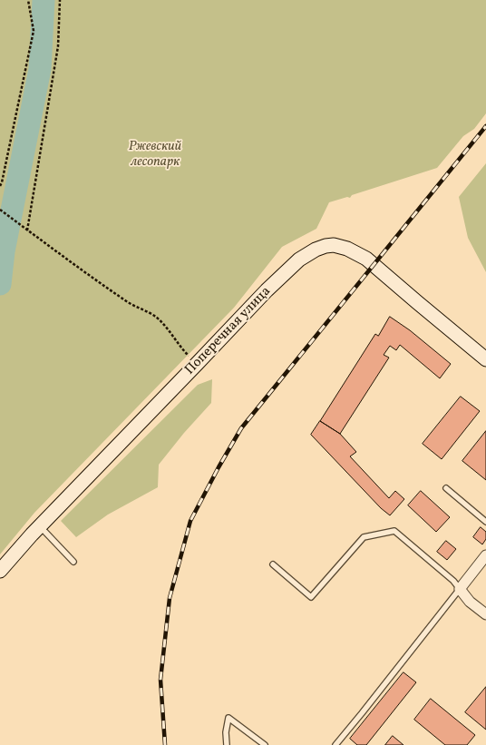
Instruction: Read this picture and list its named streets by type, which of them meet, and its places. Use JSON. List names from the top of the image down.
{
  "streets": {
    "street": ["Поперечная улица"]
  },
  "parks": ["Ржевский лесопарк"]
}
